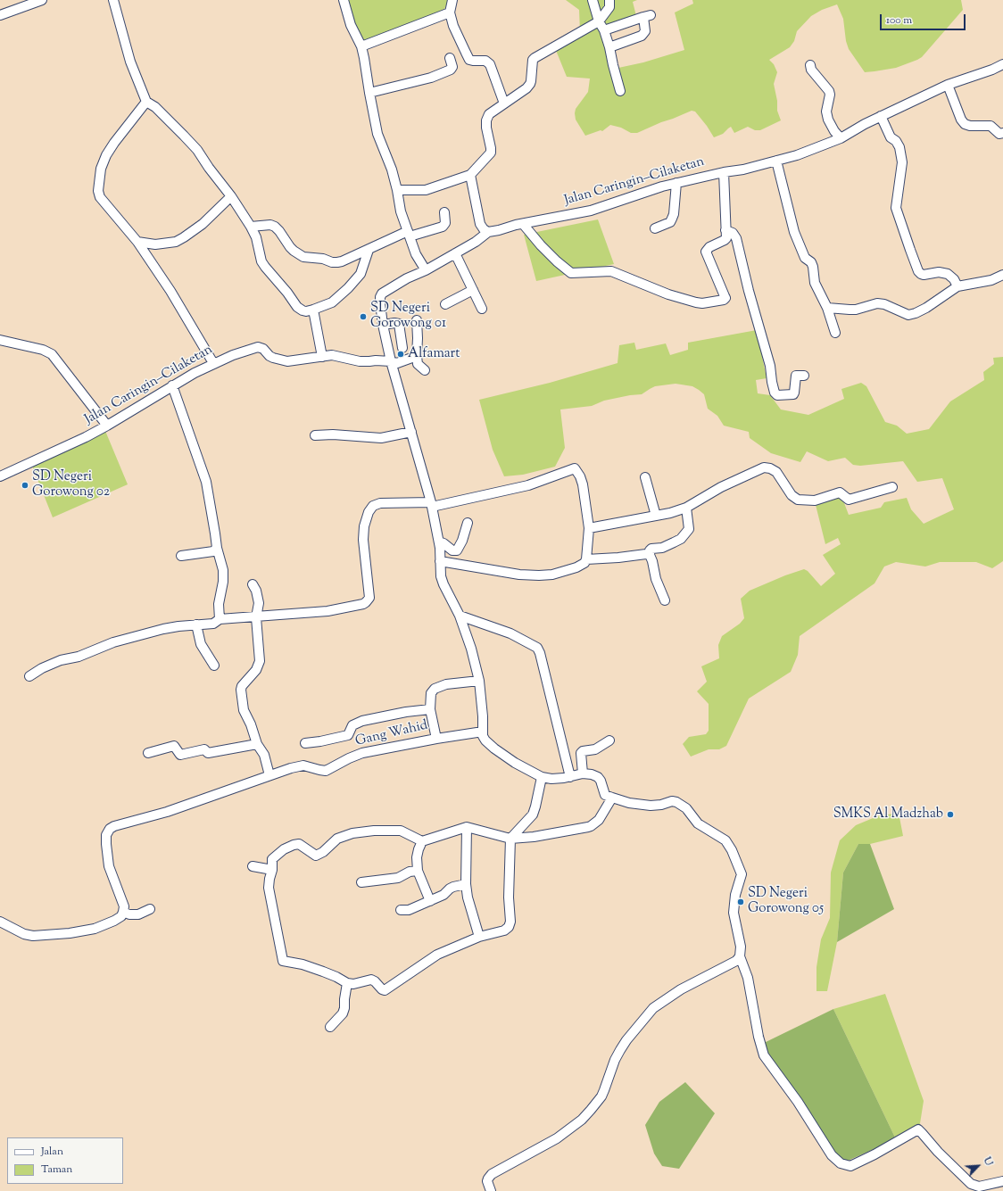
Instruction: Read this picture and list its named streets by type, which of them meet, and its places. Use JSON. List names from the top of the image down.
{
  "streets": {
    "street": ["Jalan Caringin–Cilaketan", "Gang Wahid"]
  },
  "places": [
    "SD Negeri Gorowong 01",
    "Alfamart",
    "SD Negeri Gorowong 02",
    "SMKS Al Madzhab",
    "SD Negeri Gorowong 05"
  ],
  "legend": ["Jalan", "Taman"],
  "scale_bar": "100 m",
  "north": "top right"
}
